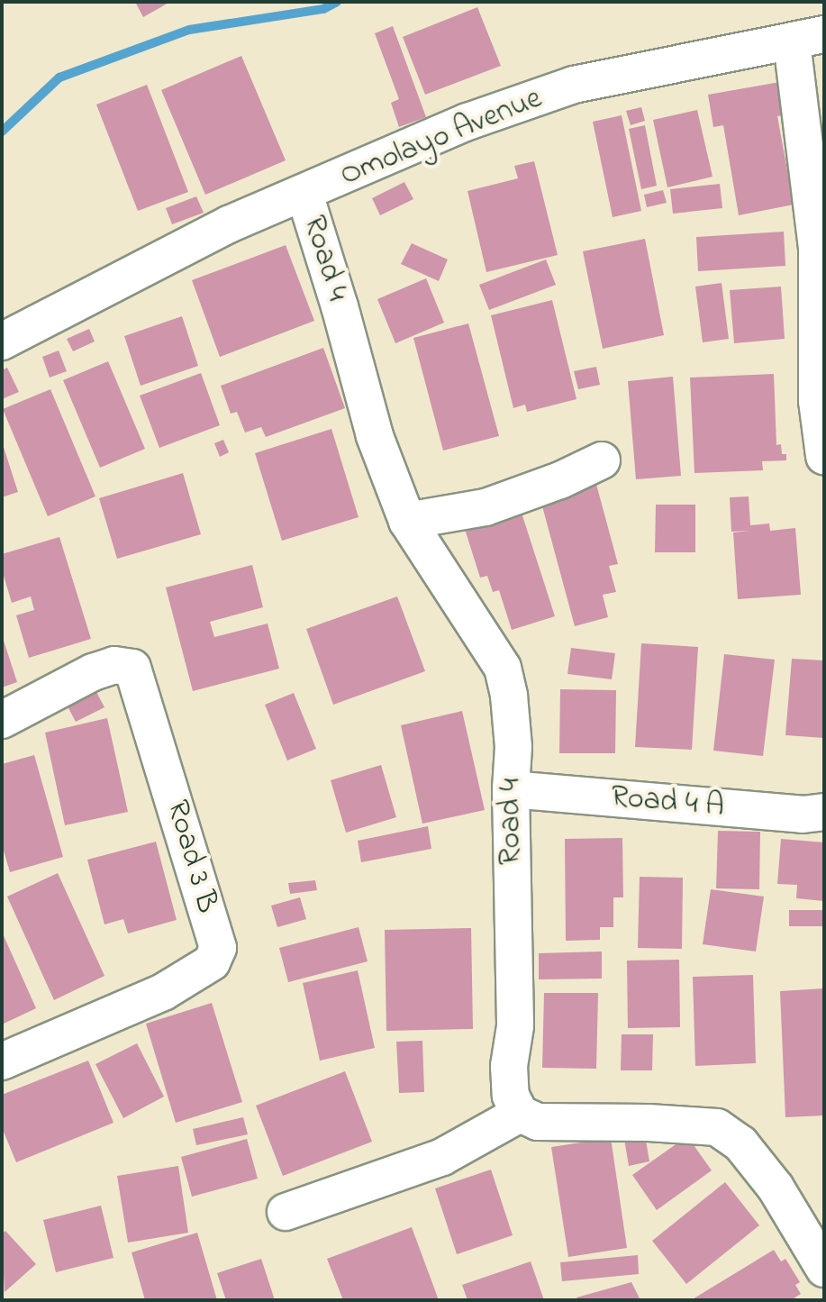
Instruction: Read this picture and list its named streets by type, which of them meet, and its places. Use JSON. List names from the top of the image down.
{
  "streets": {
    "street": [
      "Omolayo Avenue",
      "Road 4",
      "Road 4 A",
      "Road 3 B"
    ]
  },
  "crossings": [
    ["Omolayo Avenue", "Road 4"],
    ["Road 4", "Road 4 A"]
  ]
}
